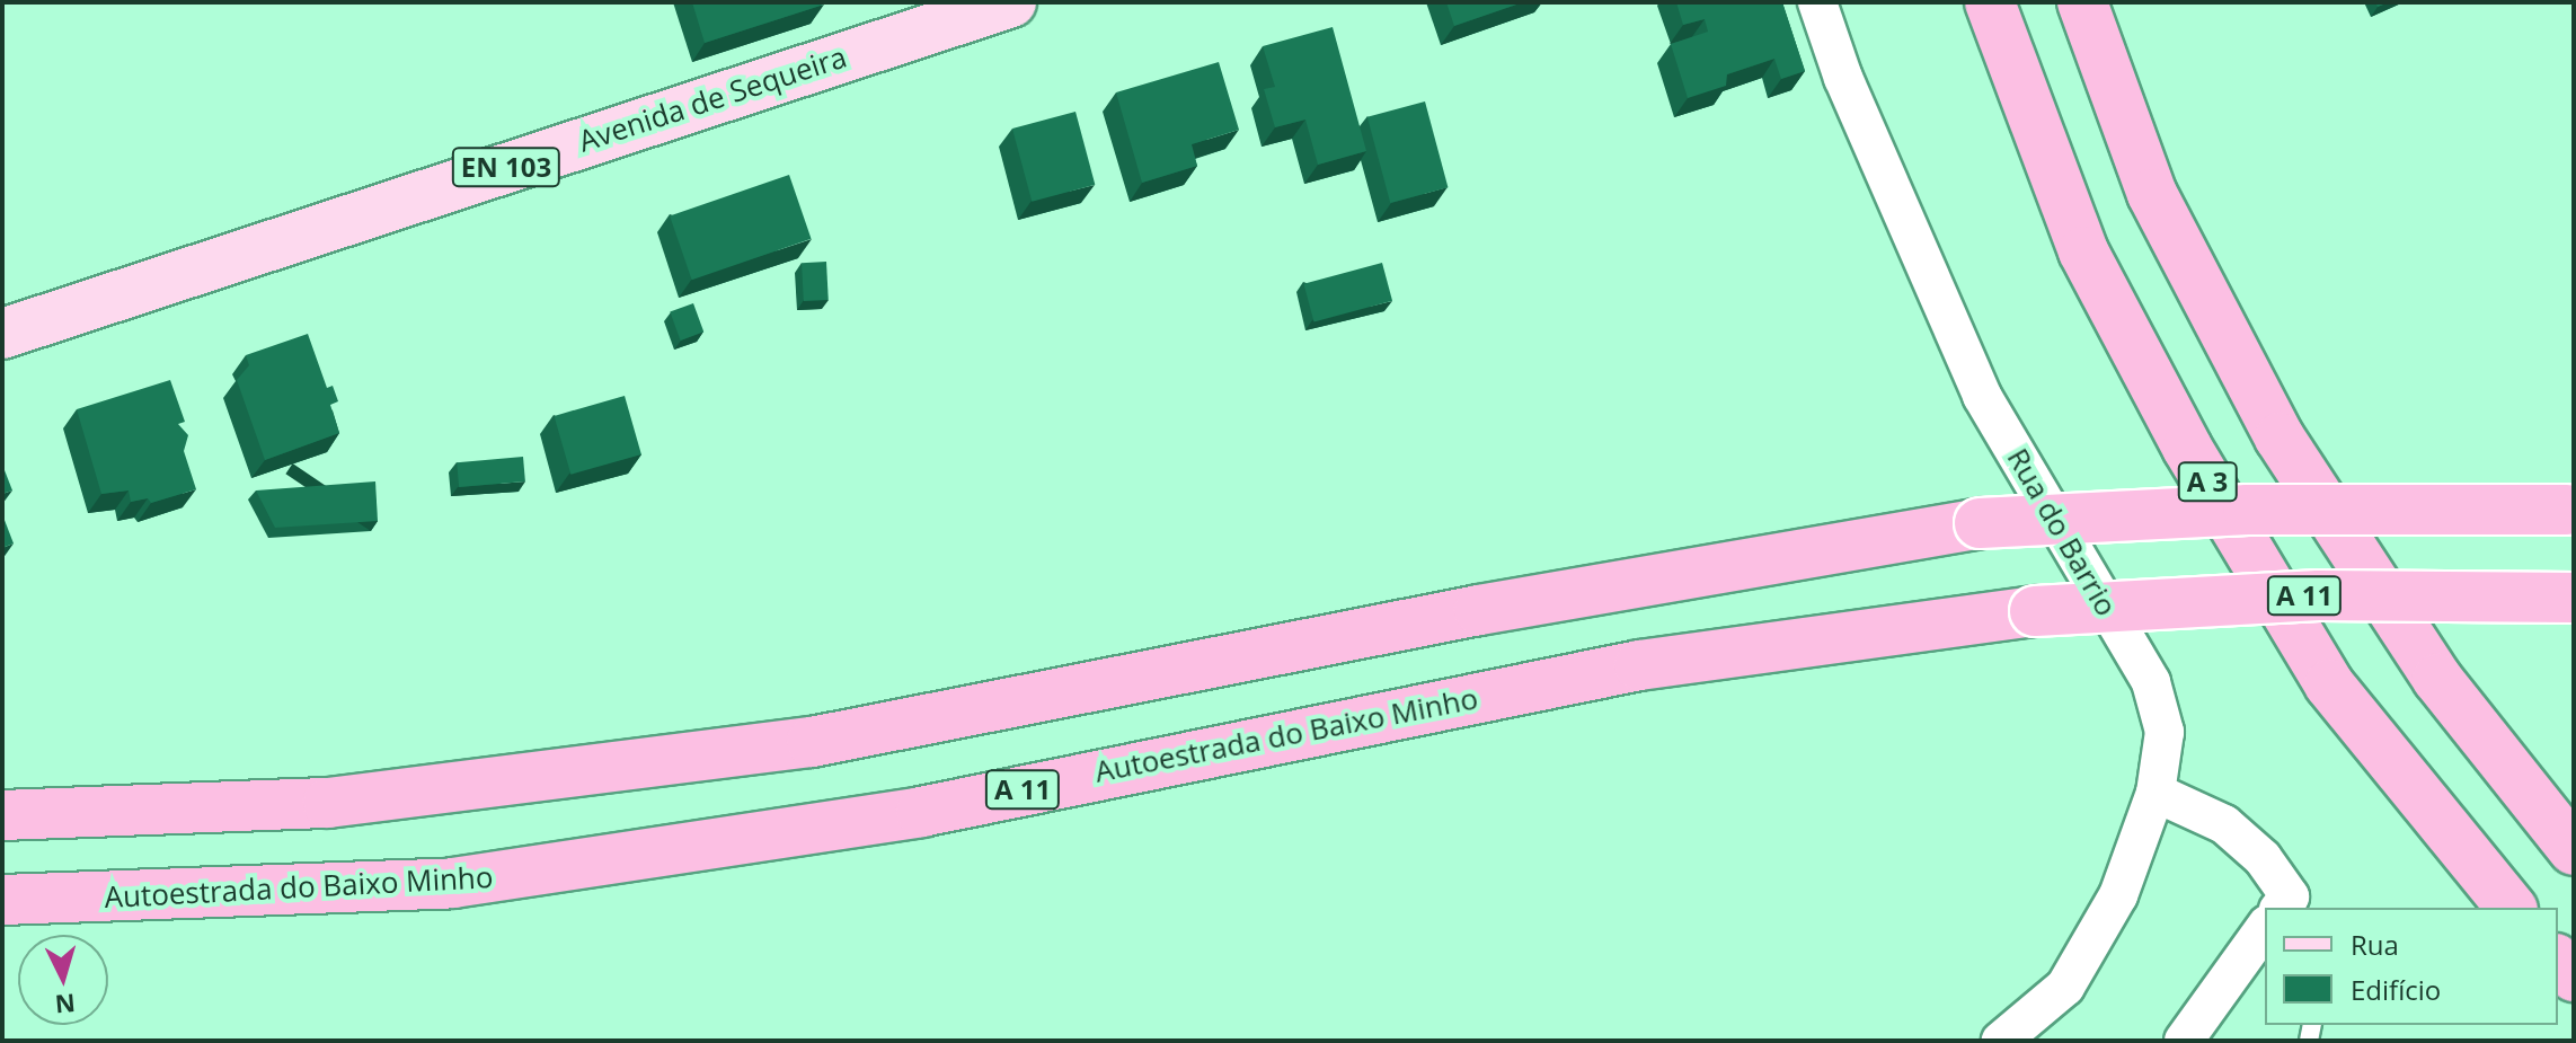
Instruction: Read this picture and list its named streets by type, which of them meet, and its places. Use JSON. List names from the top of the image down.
{
  "streets": {
    "highway": ["A 3", "A 11", "Autoestrada do Baixo Minho"],
    "main road": ["Avenida de Sequeira", "EN 103"],
    "street": ["Rua do Barrio"]
  },
  "legend": ["Rua", "Edifício"],
  "north": "bottom"
}
